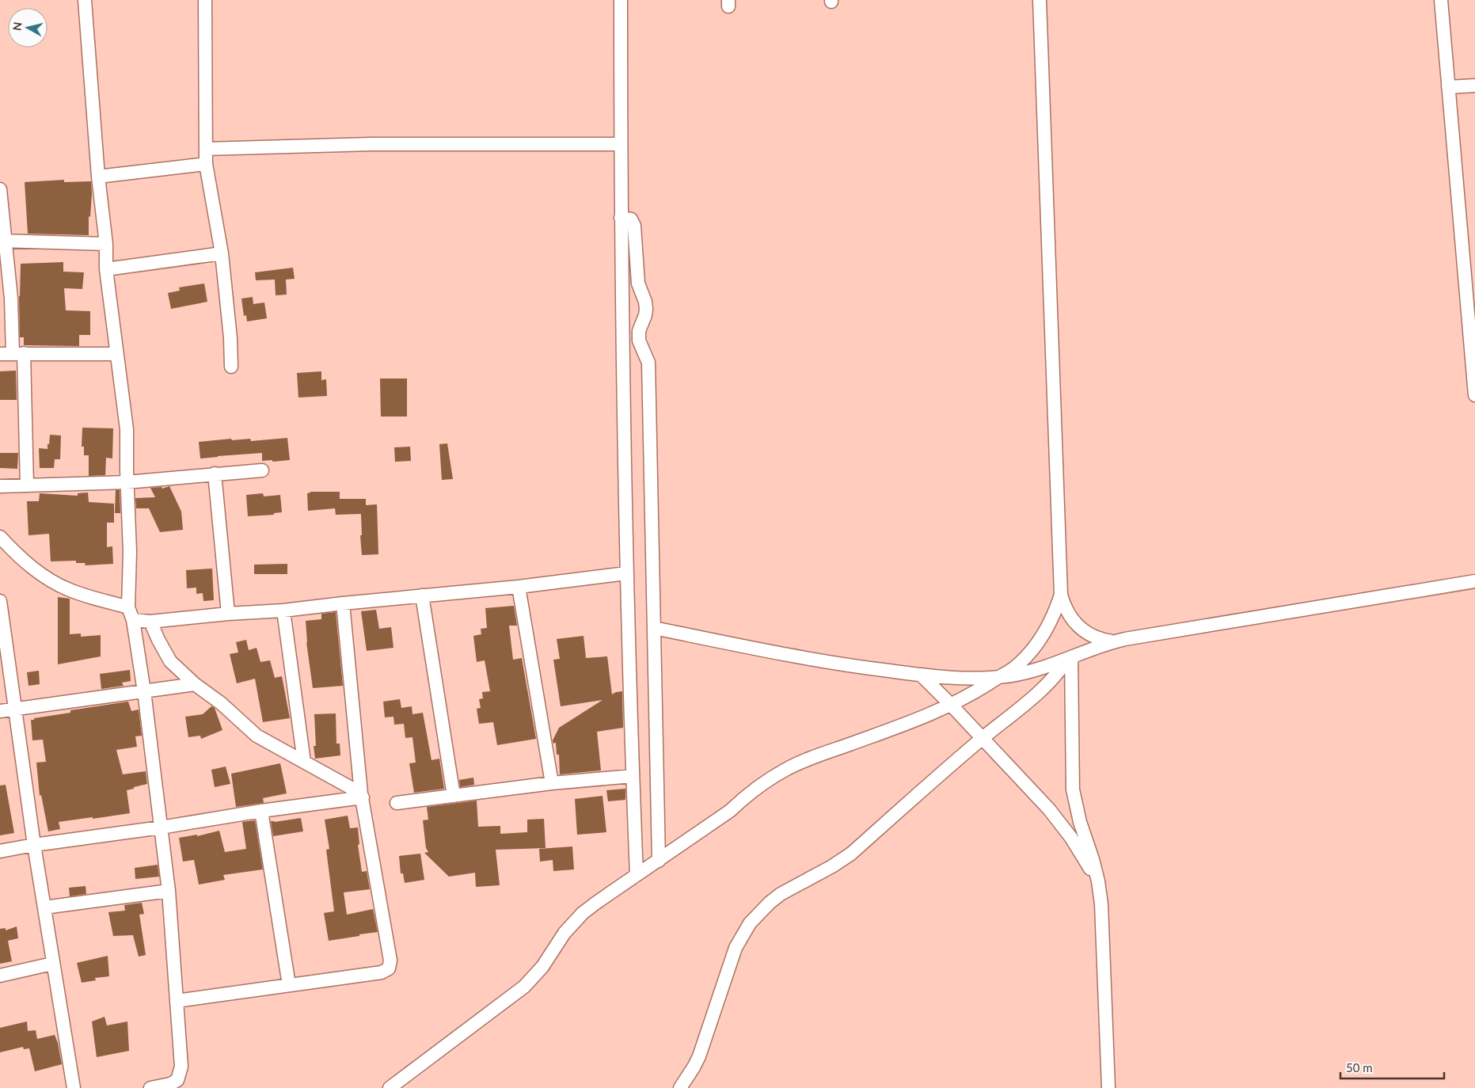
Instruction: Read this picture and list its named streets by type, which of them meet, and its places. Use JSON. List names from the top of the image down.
{
  "scale_bar": "50 m",
  "north": "left"
}
